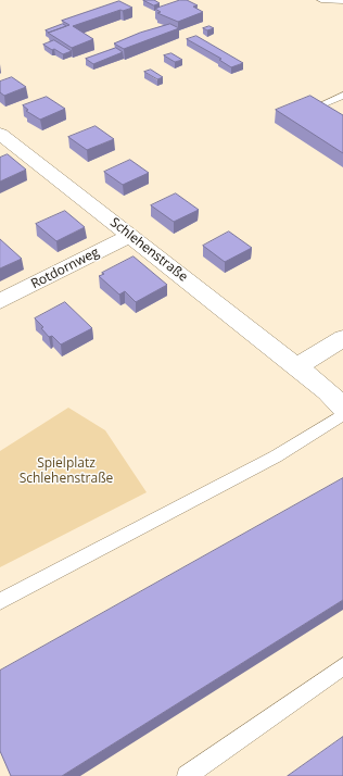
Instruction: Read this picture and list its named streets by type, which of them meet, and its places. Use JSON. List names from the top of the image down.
{
  "streets": {
    "street": ["Schlehenstraße", "Rotdornweg"]
  },
  "crossings": [
    ["Schlehenstraße", "Rotdornweg"]
  ],
  "parks": ["Spielplatz Schlehenstraße"]
}
